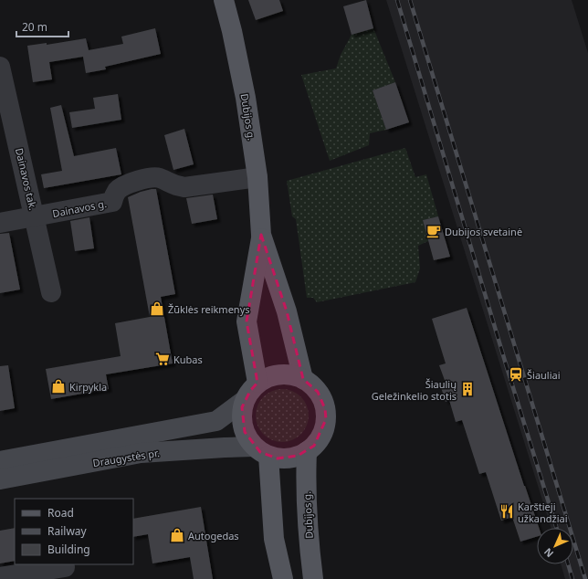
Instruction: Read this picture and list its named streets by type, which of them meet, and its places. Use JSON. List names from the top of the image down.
{
  "streets": {
    "main road": ["Dubijos g.", "Draugystės pr."],
    "street": ["Dainavos tak.", "Dainavos g."]
  },
  "crossings": [
    ["Dubijos g.", "Dainavos g."],
    ["Dubijos g.", "Draugystės pr."],
    ["Dainavos tak.", "Dainavos g."]
  ],
  "places": {
    "cafe": ["Dubijos svetainė"],
    "shop": ["Žūklės reikmenys", "Kirpykla", "Autogedas"],
    "supermarket": ["Kubas"],
    "station": ["Šiauliai"],
    "building": ["Šiaulių Geležinkelio stotis"],
    "restaurant": ["Karštieji užkandžiai"]
  },
  "legend": ["Road", "Railway", "Building"],
  "scale_bar": "20 m",
  "north": "bottom left"
}
